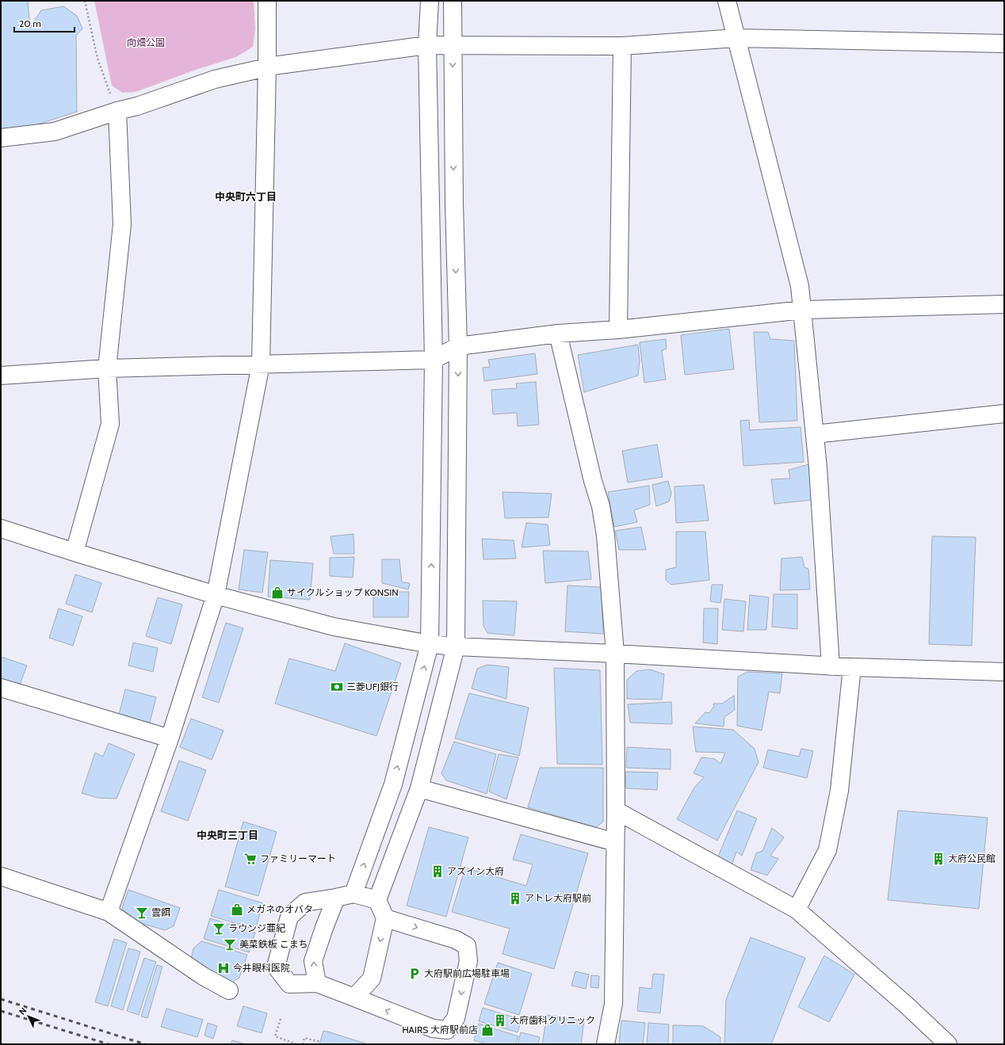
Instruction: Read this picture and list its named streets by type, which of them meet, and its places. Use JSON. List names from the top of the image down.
{
  "districts": ["中央町六丁目", "中央町三丁目"],
  "parks": ["向畑公園"],
  "places": {
    "shop": ["サイクルショップ KONSIN", "メガネのオバタ", "HAIRS 大府駅前店"],
    "bank": ["三菱UFJ銀行"],
    "supermarket": ["ファミリーマート"],
    "building": [
      "大府公民館",
      "アズイン大府",
      "アトレ大府駅前",
      "大府歯科クリニック"
    ],
    "bar": ["雲餌", "ラウンジ亜紀", "美菜鉄板 こまち"],
    "hospital": ["今井眼科医院"],
    "parking": ["大府駅前広場駐車場"]
  },
  "scale_bar": "20 m",
  "north": "top left"
}
